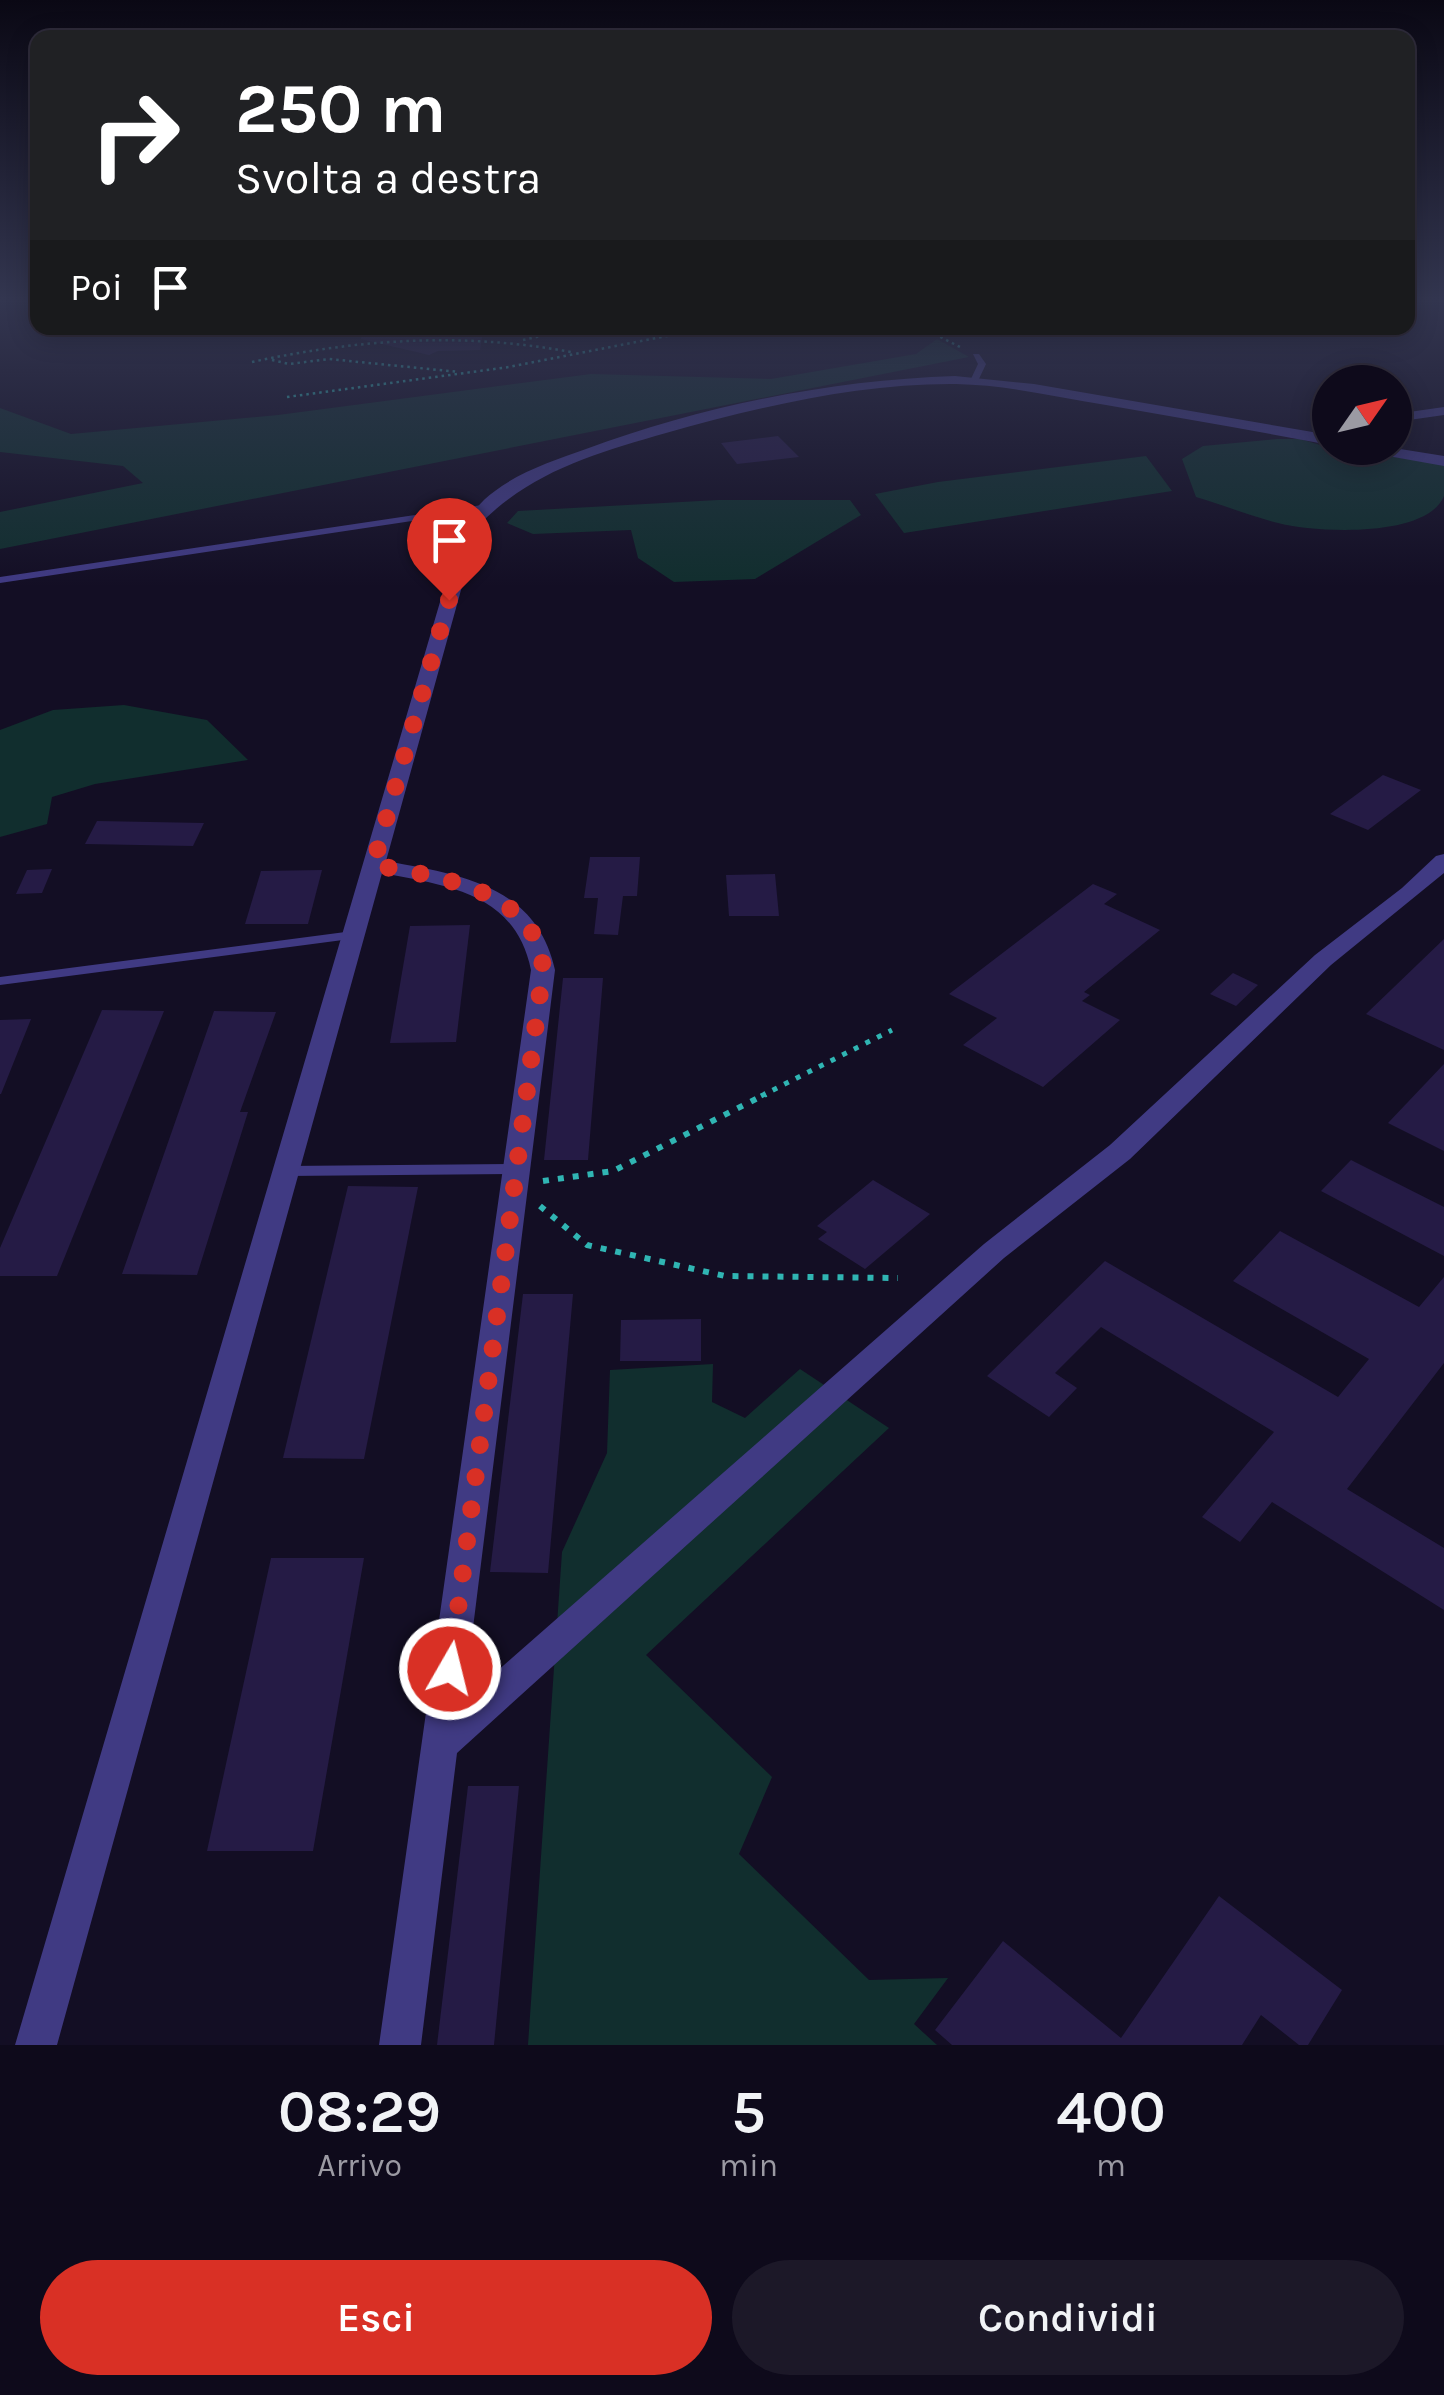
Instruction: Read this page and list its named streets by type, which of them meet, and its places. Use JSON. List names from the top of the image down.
{
  "north": "top right",
  "page": {
    "turn": ["250 m", "Svolta a destra"],
    "then": "Poi",
    "eta": [
      "08:29",
      "Arrivo",
      "5",
      "min",
      "400",
      "m"
    ],
    "buttons": ["Esci", "Condividi"]
  }
}
